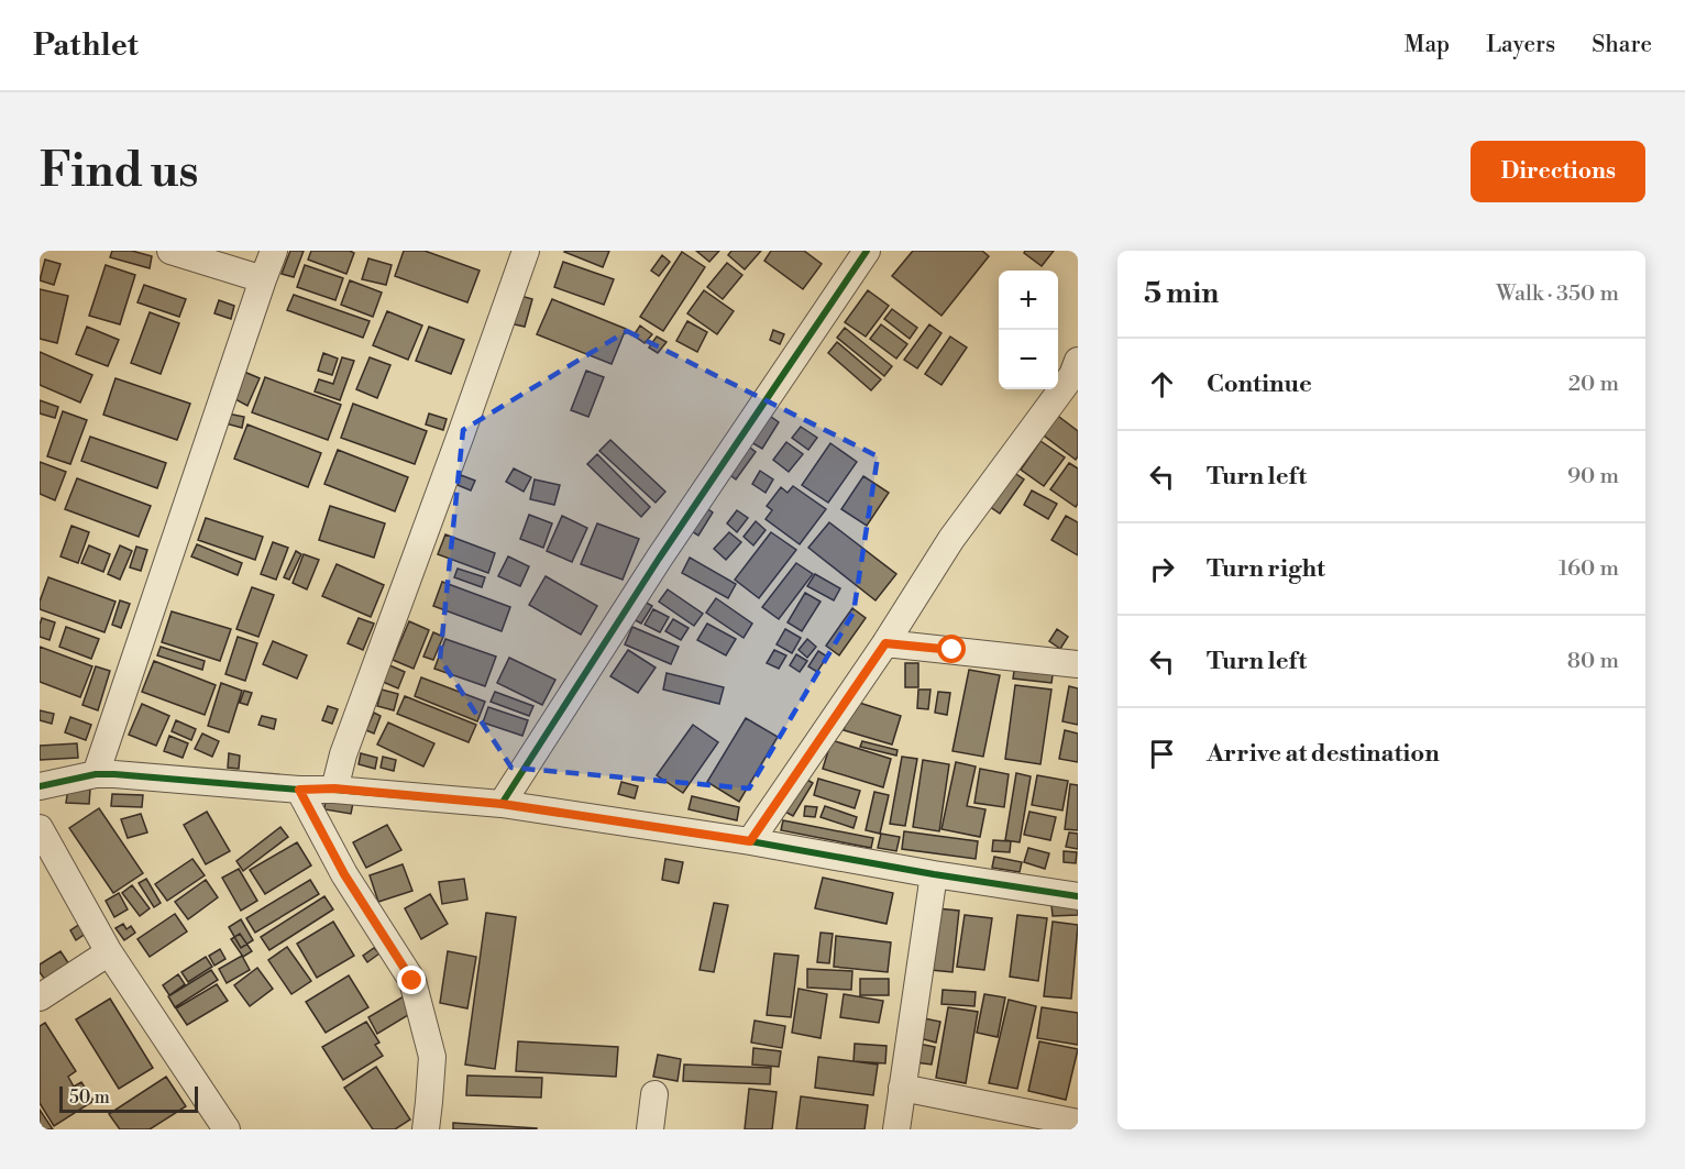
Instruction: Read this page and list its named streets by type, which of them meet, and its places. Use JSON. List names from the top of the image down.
{
  "scale_bar": "50 m",
  "page": {
    "header": "Pathlet",
    "nav": ["Map", "Layers", "Share"],
    "buttons": "Directions",
    "title": "Find us",
    "heading": ["5 min", "Walk · 350 m"],
    "map_buttons": ["+", "−"],
    "list": [
      ["Continue", "20 m"],
      ["Turn left", "90 m"],
      ["Turn right", "160 m"],
      ["Turn left", "80 m"],
      "Arrive at destination"
    ],
    "scale": "50 m"
  }
}
